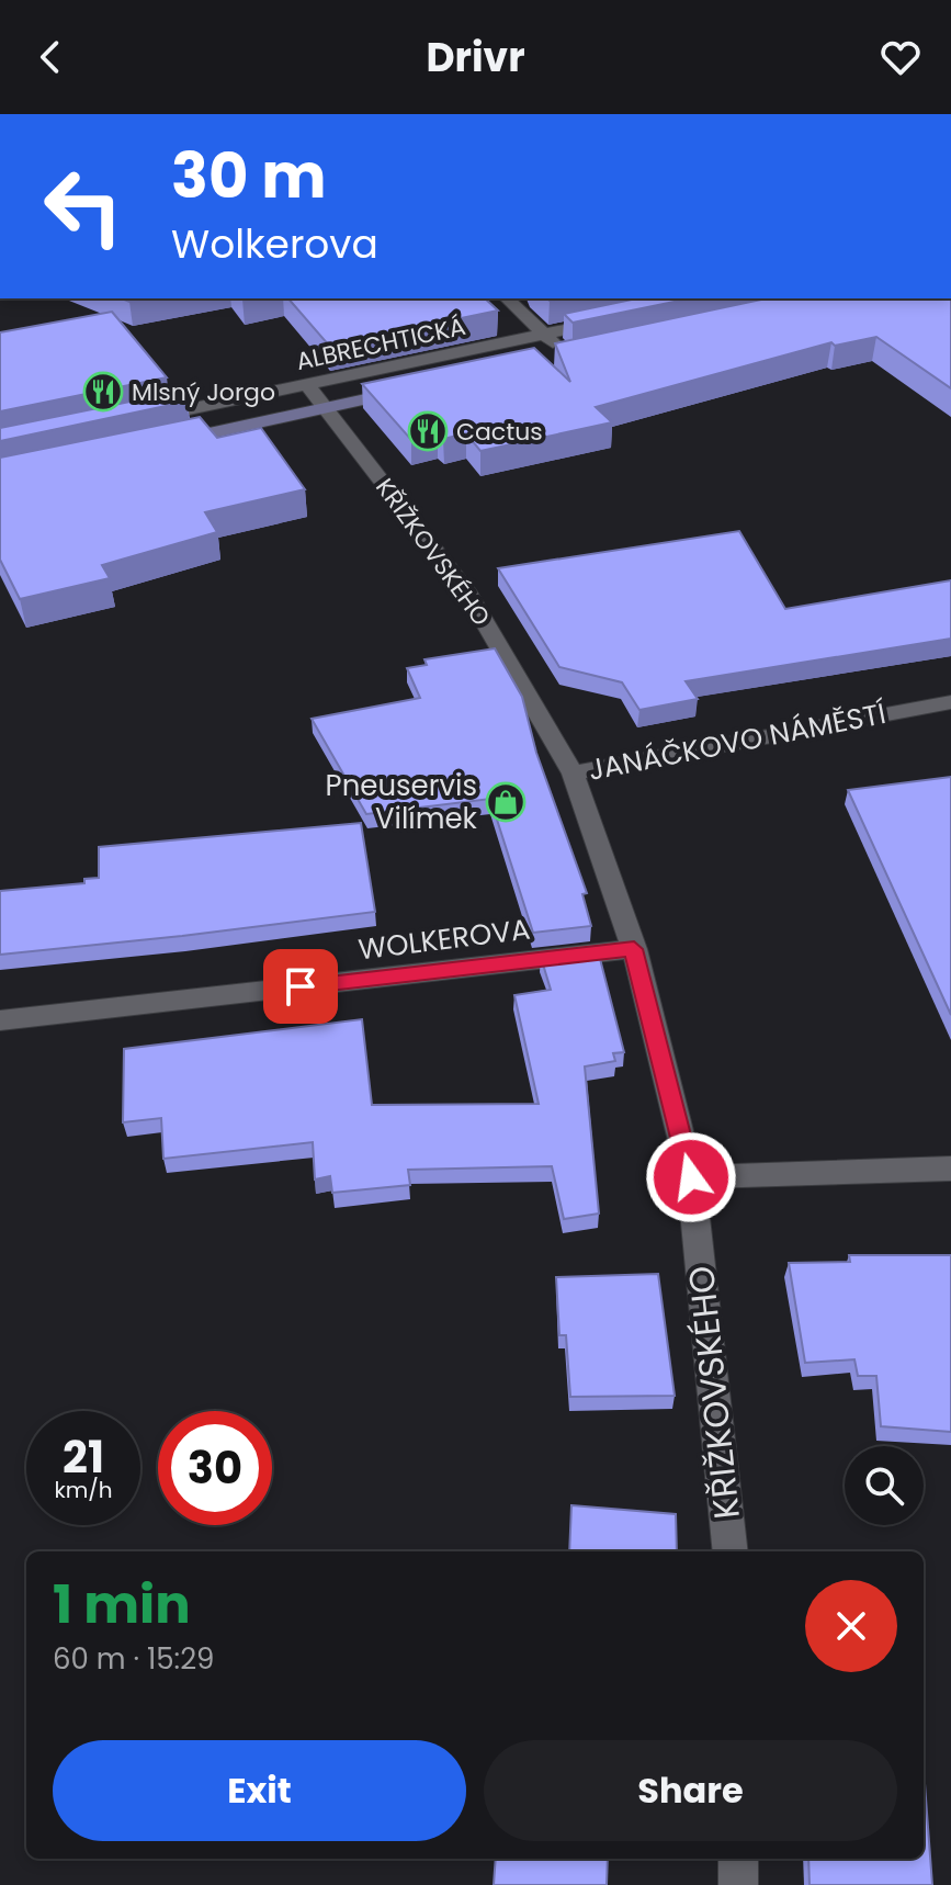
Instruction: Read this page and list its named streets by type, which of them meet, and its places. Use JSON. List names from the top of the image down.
{
  "streets": {
    "main road": ["ALBRECHTICKÁ"],
    "street": ["KŘIŽKOVSKÉHO", "JANÁČKOVO NÁMĚSTÍ", "WOLKEROVA"]
  },
  "crossings": [
    ["ALBRECHTICKÁ", "KŘIŽKOVSKÉHO"],
    ["KŘIŽKOVSKÉHO", "JANÁČKOVO NÁMĚSTÍ"],
    ["JANÁČKOVO NÁMĚSTÍ", "WOLKEROVA"]
  ],
  "places": {
    "restaurant": ["Mlsný Jorgo", "Cactus"],
    "shop": ["Pneuservis Vilímek"]
  },
  "page": {
    "header": "Drivr",
    "turn": ["30 m", "Wolkerova"],
    "speed": "21 km/h",
    "limit": "30",
    "heading": ["1 min", "60 m · 15:29"],
    "buttons": ["Exit", "Share"]
  }
}
